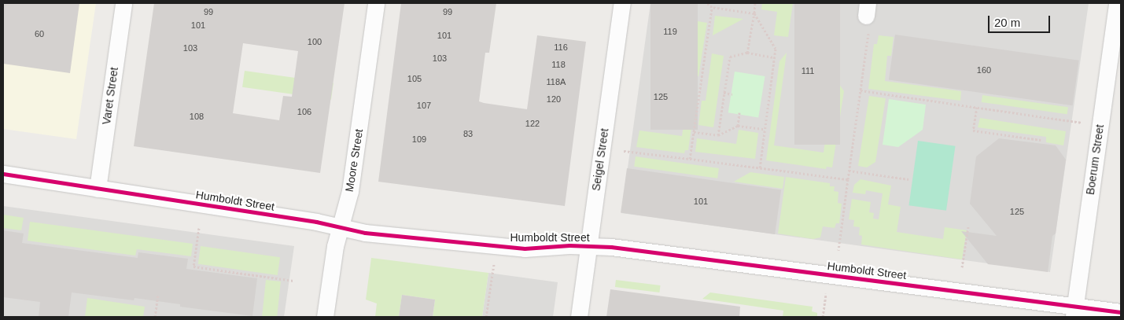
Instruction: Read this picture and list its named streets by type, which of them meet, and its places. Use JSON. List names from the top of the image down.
{
  "streets": {
    "street": [
      "Varet Street",
      "Seigel Street",
      "Boerum Street",
      "Moore Street",
      "Humboldt Street"
    ]
  },
  "crossings": [
    ["Varet Street", "Humboldt Street"],
    ["Seigel Street", "Humboldt Street"],
    ["Boerum Street", "Humboldt Street"],
    ["Moore Street", "Humboldt Street"]
  ],
  "house_numbers": [
    "99",
    "99",
    "101",
    "119",
    "60",
    "101",
    "100",
    "116",
    "103",
    "103",
    "118",
    "160",
    "111",
    "105",
    "118A",
    "125",
    "120",
    "107",
    "106",
    "108",
    "122",
    "83",
    "109",
    "101",
    "125"
  ],
  "scale_bar": "20 m"
}
